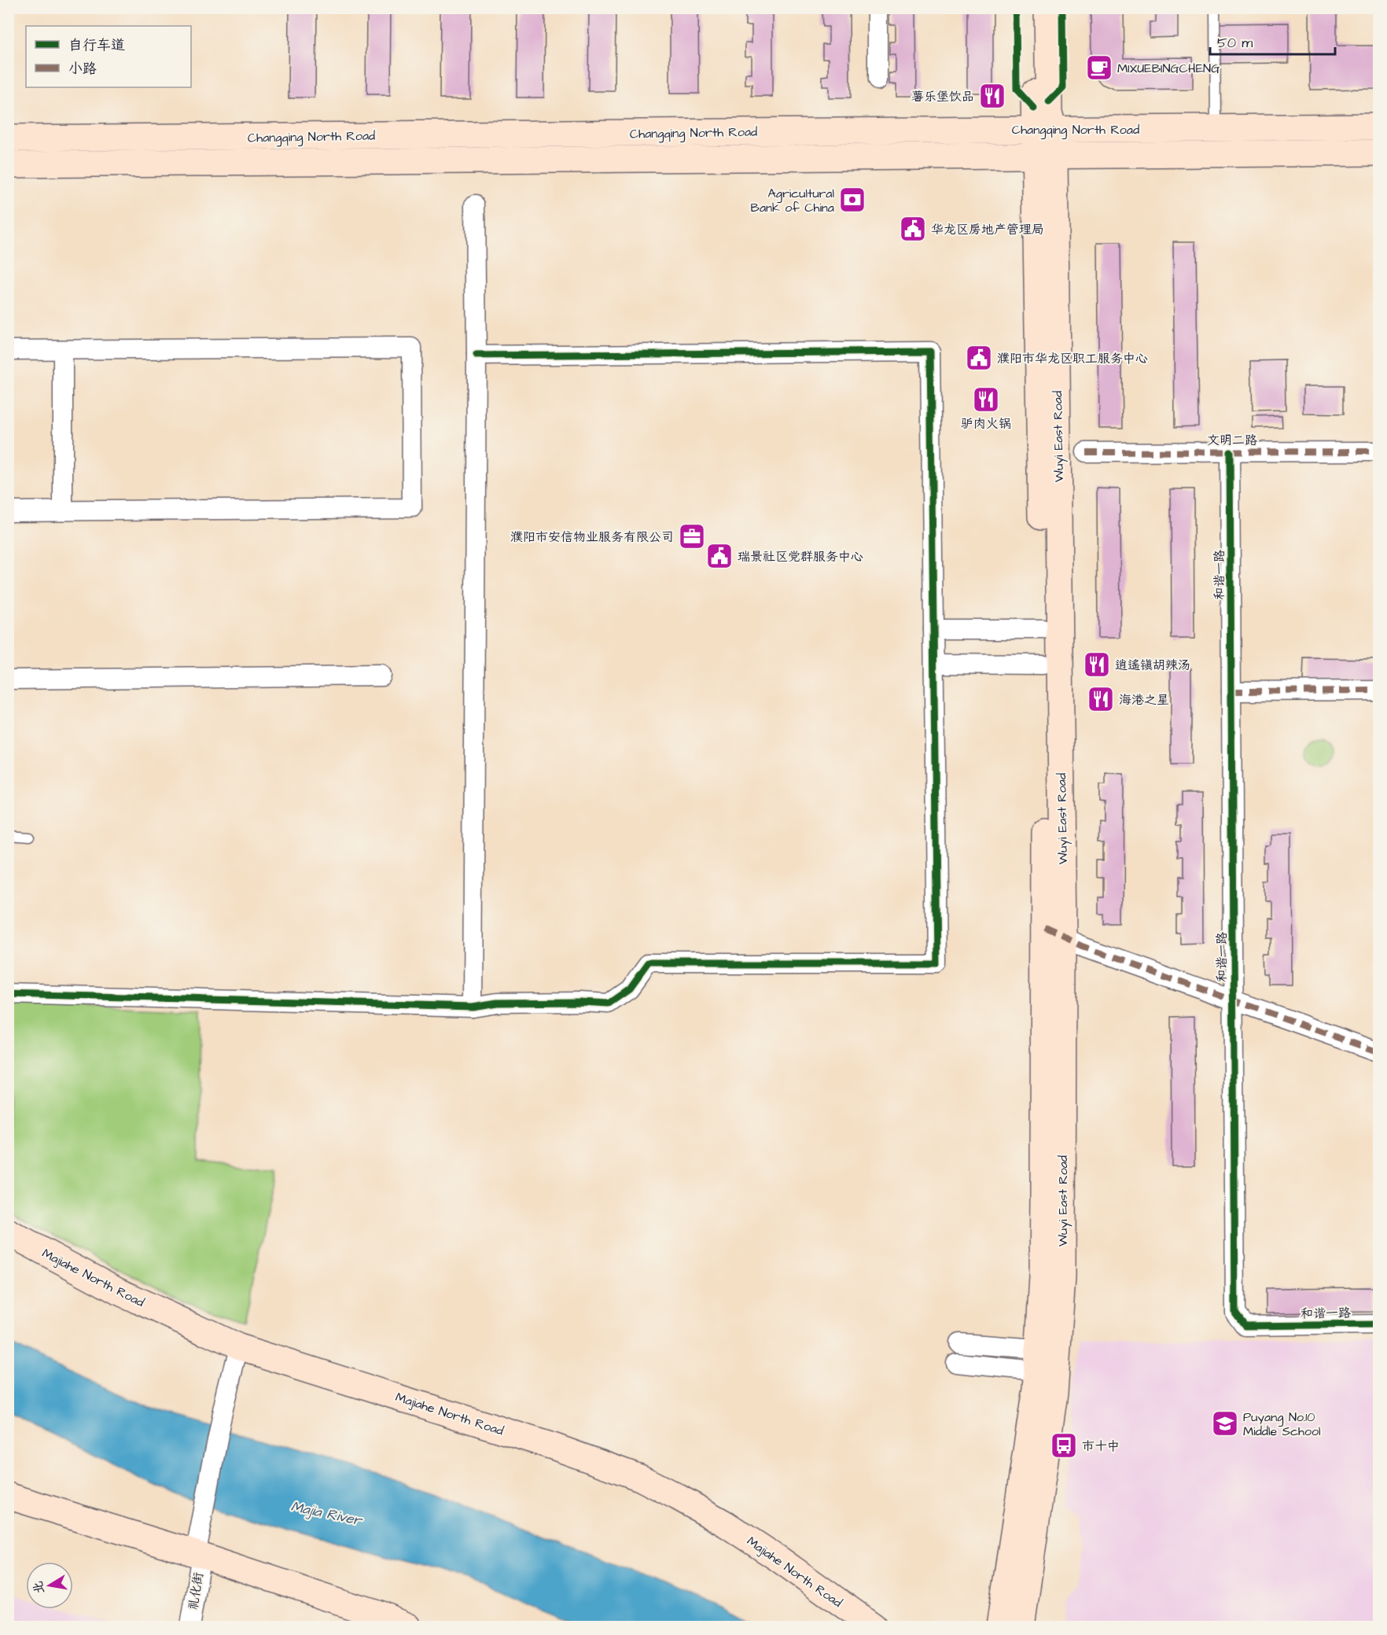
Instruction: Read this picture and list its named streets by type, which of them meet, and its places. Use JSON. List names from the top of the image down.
{
  "streets": {
    "street": [
      "Changqing North Road",
      "Wuyi East Road",
      "文明二路",
      "和谐一路",
      "Majiahe North Road",
      "礼化街"
    ]
  },
  "crossings": [
    ["Changqing North Road", "Wuyi East Road"],
    ["文明二路", "和谐一路"],
    ["Majiahe North Road", "礼化街"]
  ],
  "water": ["Majia River"],
  "places": {
    "cafe": ["MIXUEBINGCHENG"],
    "restaurant": [
      "薯乐堡饮品",
      "驴肉火锅",
      "逍遥镇胡辣汤",
      "海港之星"
    ],
    "bank": ["Agricultural Bank of China"],
    "public building": ["华龙区房地产管理局", "濮阳市华龙区职工服务中心", "瑞景社区党群服务中心"],
    "office": ["濮阳市安信物业服务有限公司"],
    "school or university": ["Puyang No.10 Middle School"],
    "bus stop": ["市十中"]
  },
  "legend": ["自行车道", "小路"],
  "scale_bar": "50 m",
  "north": "left"
}
